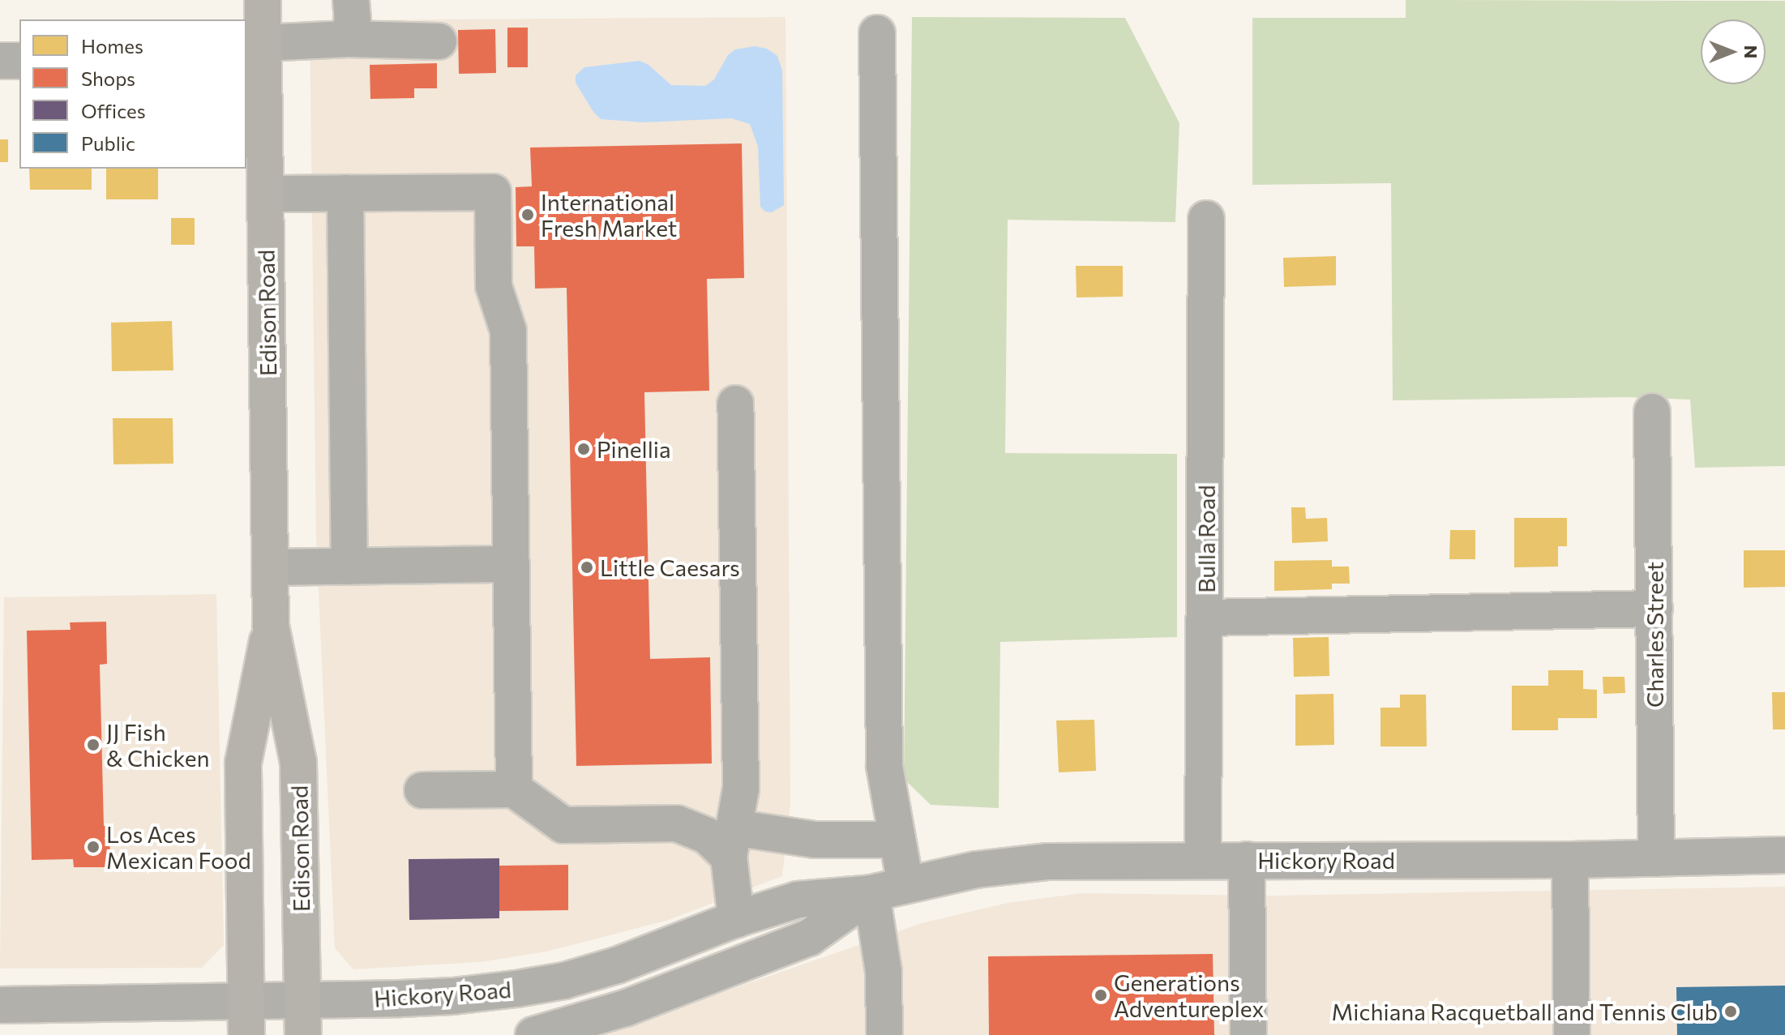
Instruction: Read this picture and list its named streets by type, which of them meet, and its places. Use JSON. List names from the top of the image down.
{
  "streets": {
    "main road": ["Edison Road"],
    "street": ["Bulla Road", "Charles Street", "Hickory Road"]
  },
  "crossings": [
    ["Edison Road", "Hickory Road"],
    ["Bulla Road", "Hickory Road"],
    ["Charles Street", "Hickory Road"]
  ],
  "places": [
    "International Fresh Market",
    "Pinellia",
    "Little Caesars",
    "JJ Fish & Chicken",
    "Los Aces Mexican Food",
    "Generations Adventureplex",
    "Michiana Racquetball and Tennis Club"
  ],
  "legend": [
    "Homes",
    "Shops",
    "Offices",
    "Public"
  ],
  "north": "right"
}
